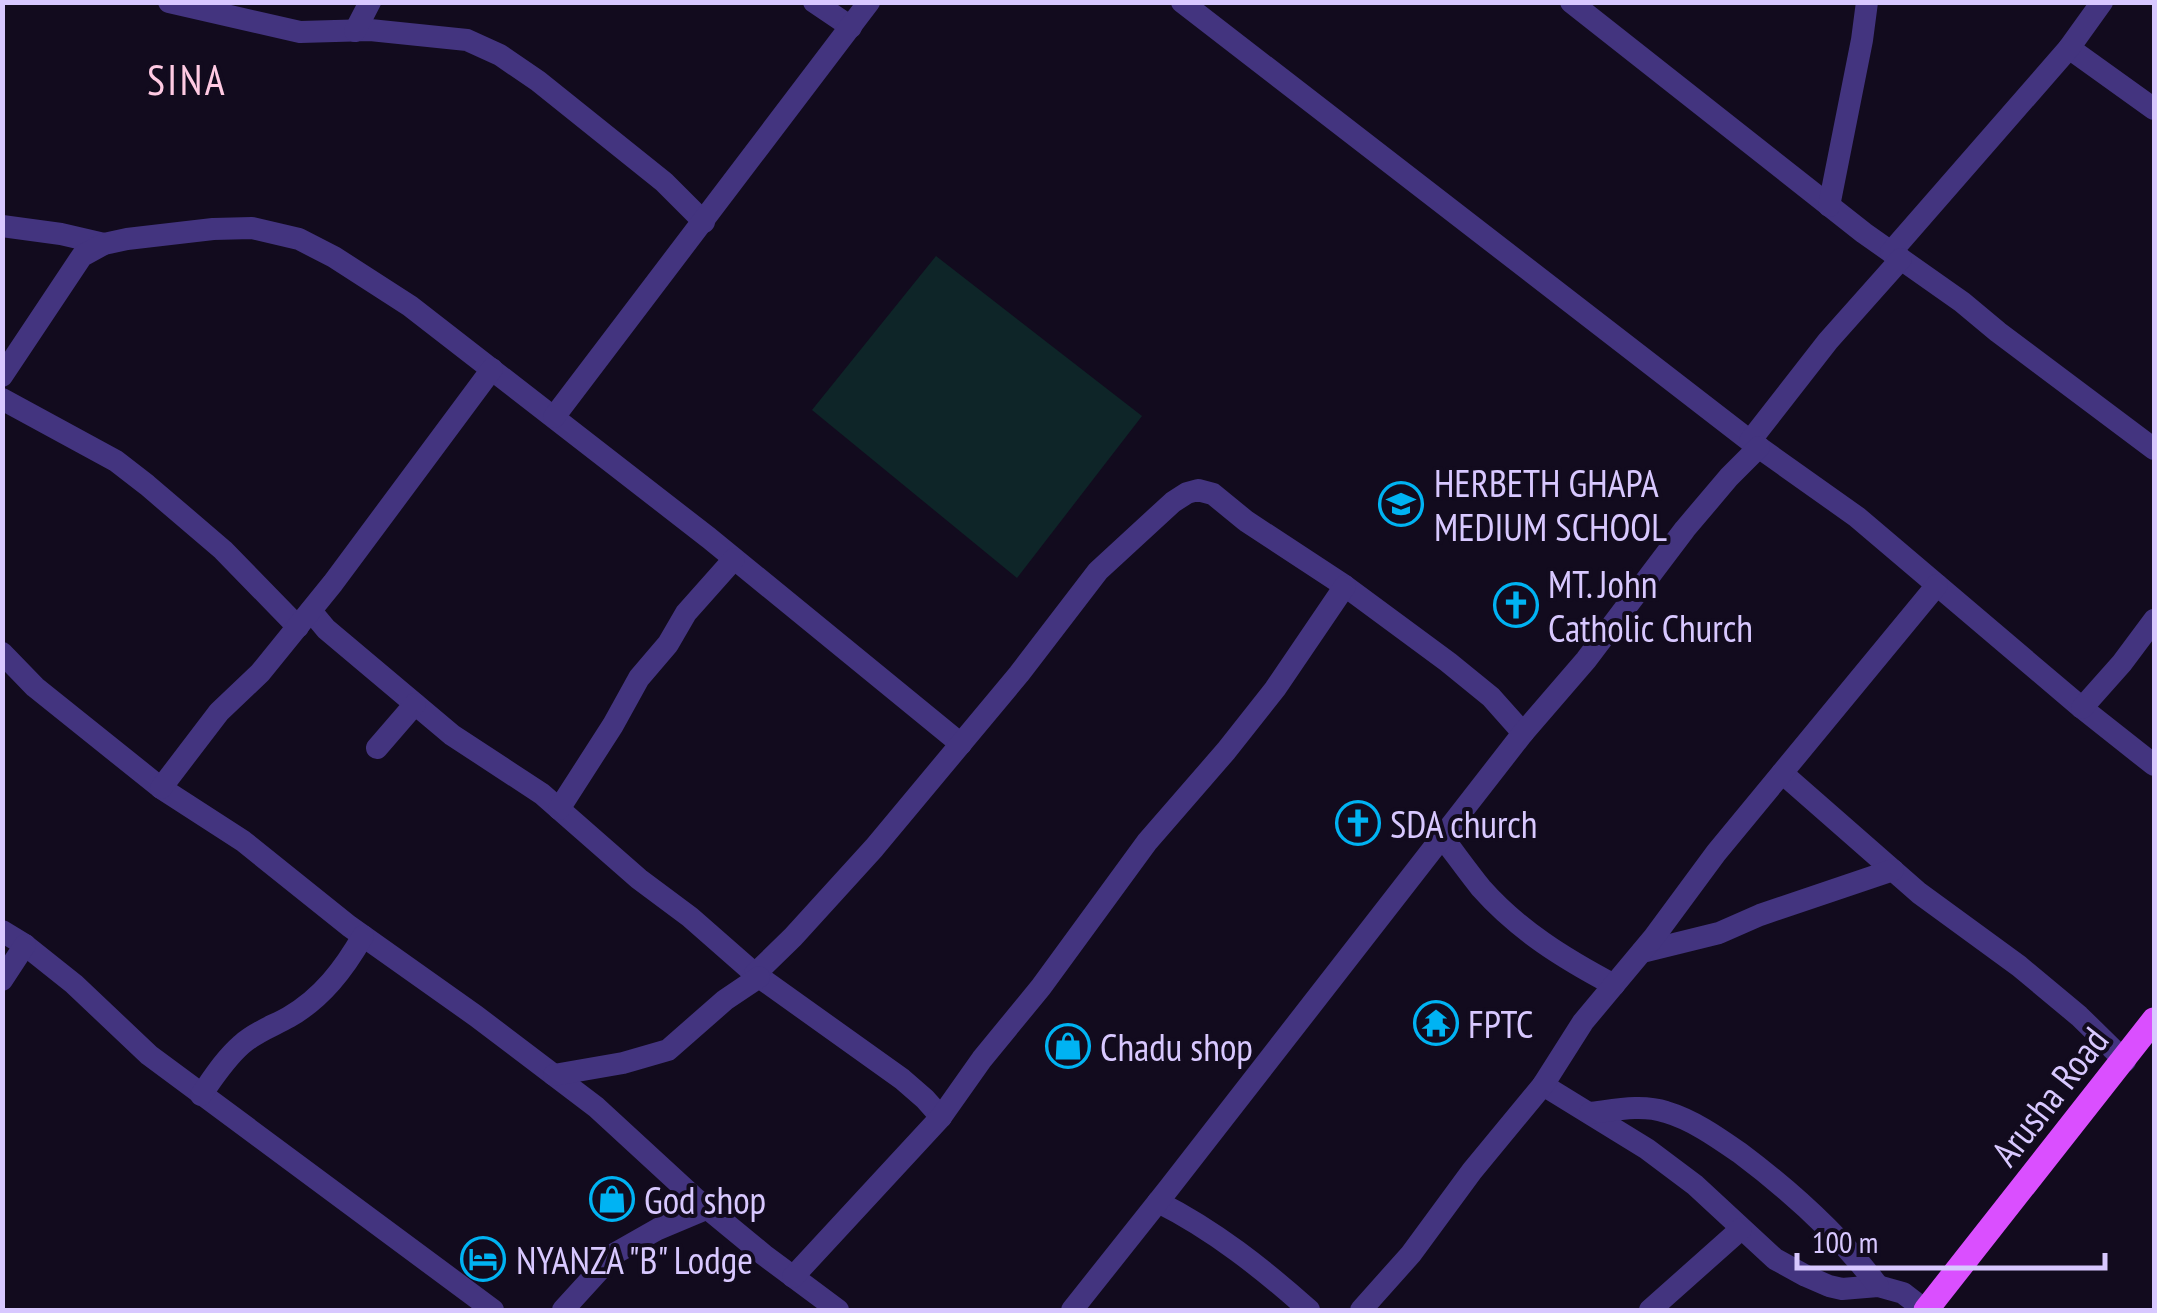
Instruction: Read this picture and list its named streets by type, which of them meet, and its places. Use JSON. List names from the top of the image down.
{
  "streets": {
    "main road": ["Arusha Road"]
  },
  "districts": ["SINA"],
  "places": {
    "school or university": ["HERBETH GHAPA MEDIUM SCHOOL"],
    "church": ["MT. John Catholic Church", "SDA church"],
    "temple": ["FPTC"],
    "shop": ["Chadu shop", "God shop"],
    "hotel": ["NYANZA \"B\" Lodge"]
  },
  "scale_bar": "100 m"
}
